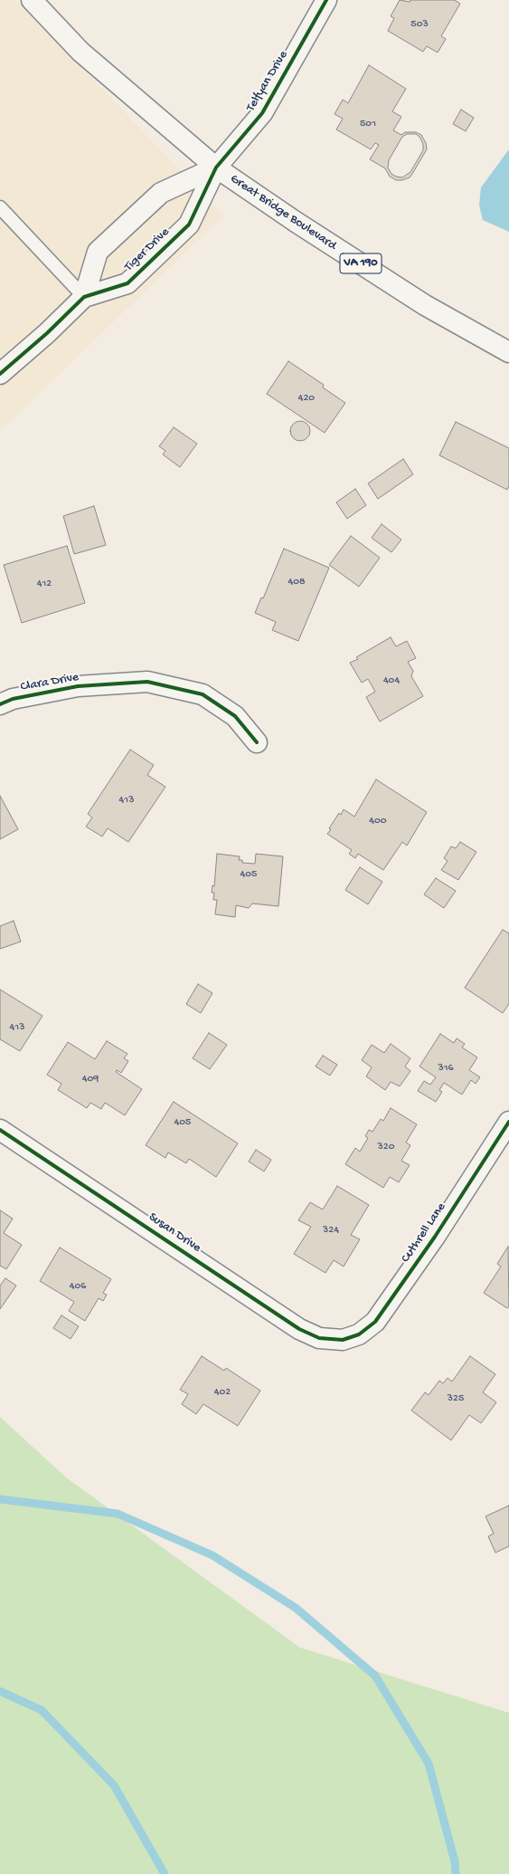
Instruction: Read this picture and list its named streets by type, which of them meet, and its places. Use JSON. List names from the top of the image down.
{
  "streets": {
    "street": [
      "Telfyan Drive",
      "Great Bridge Boulevard",
      "Tiger Drive",
      "VA 190",
      "Clara Drive",
      "Susan Drive",
      "Cuthrell Lane"
    ]
  },
  "crossings": [
    ["Telfyan Drive", "Great Bridge Boulevard"],
    ["Telfyan Drive", "Tiger Drive"],
    ["Great Bridge Boulevard", "Tiger Drive"],
    ["Susan Drive", "Cuthrell Lane"]
  ],
  "house_numbers": [
    "503",
    "501",
    "420",
    "408",
    "412",
    "404",
    "413",
    "400",
    "405",
    "413",
    "316",
    "409",
    "405",
    "320",
    "324",
    "406",
    "402",
    "325"
  ]
}
